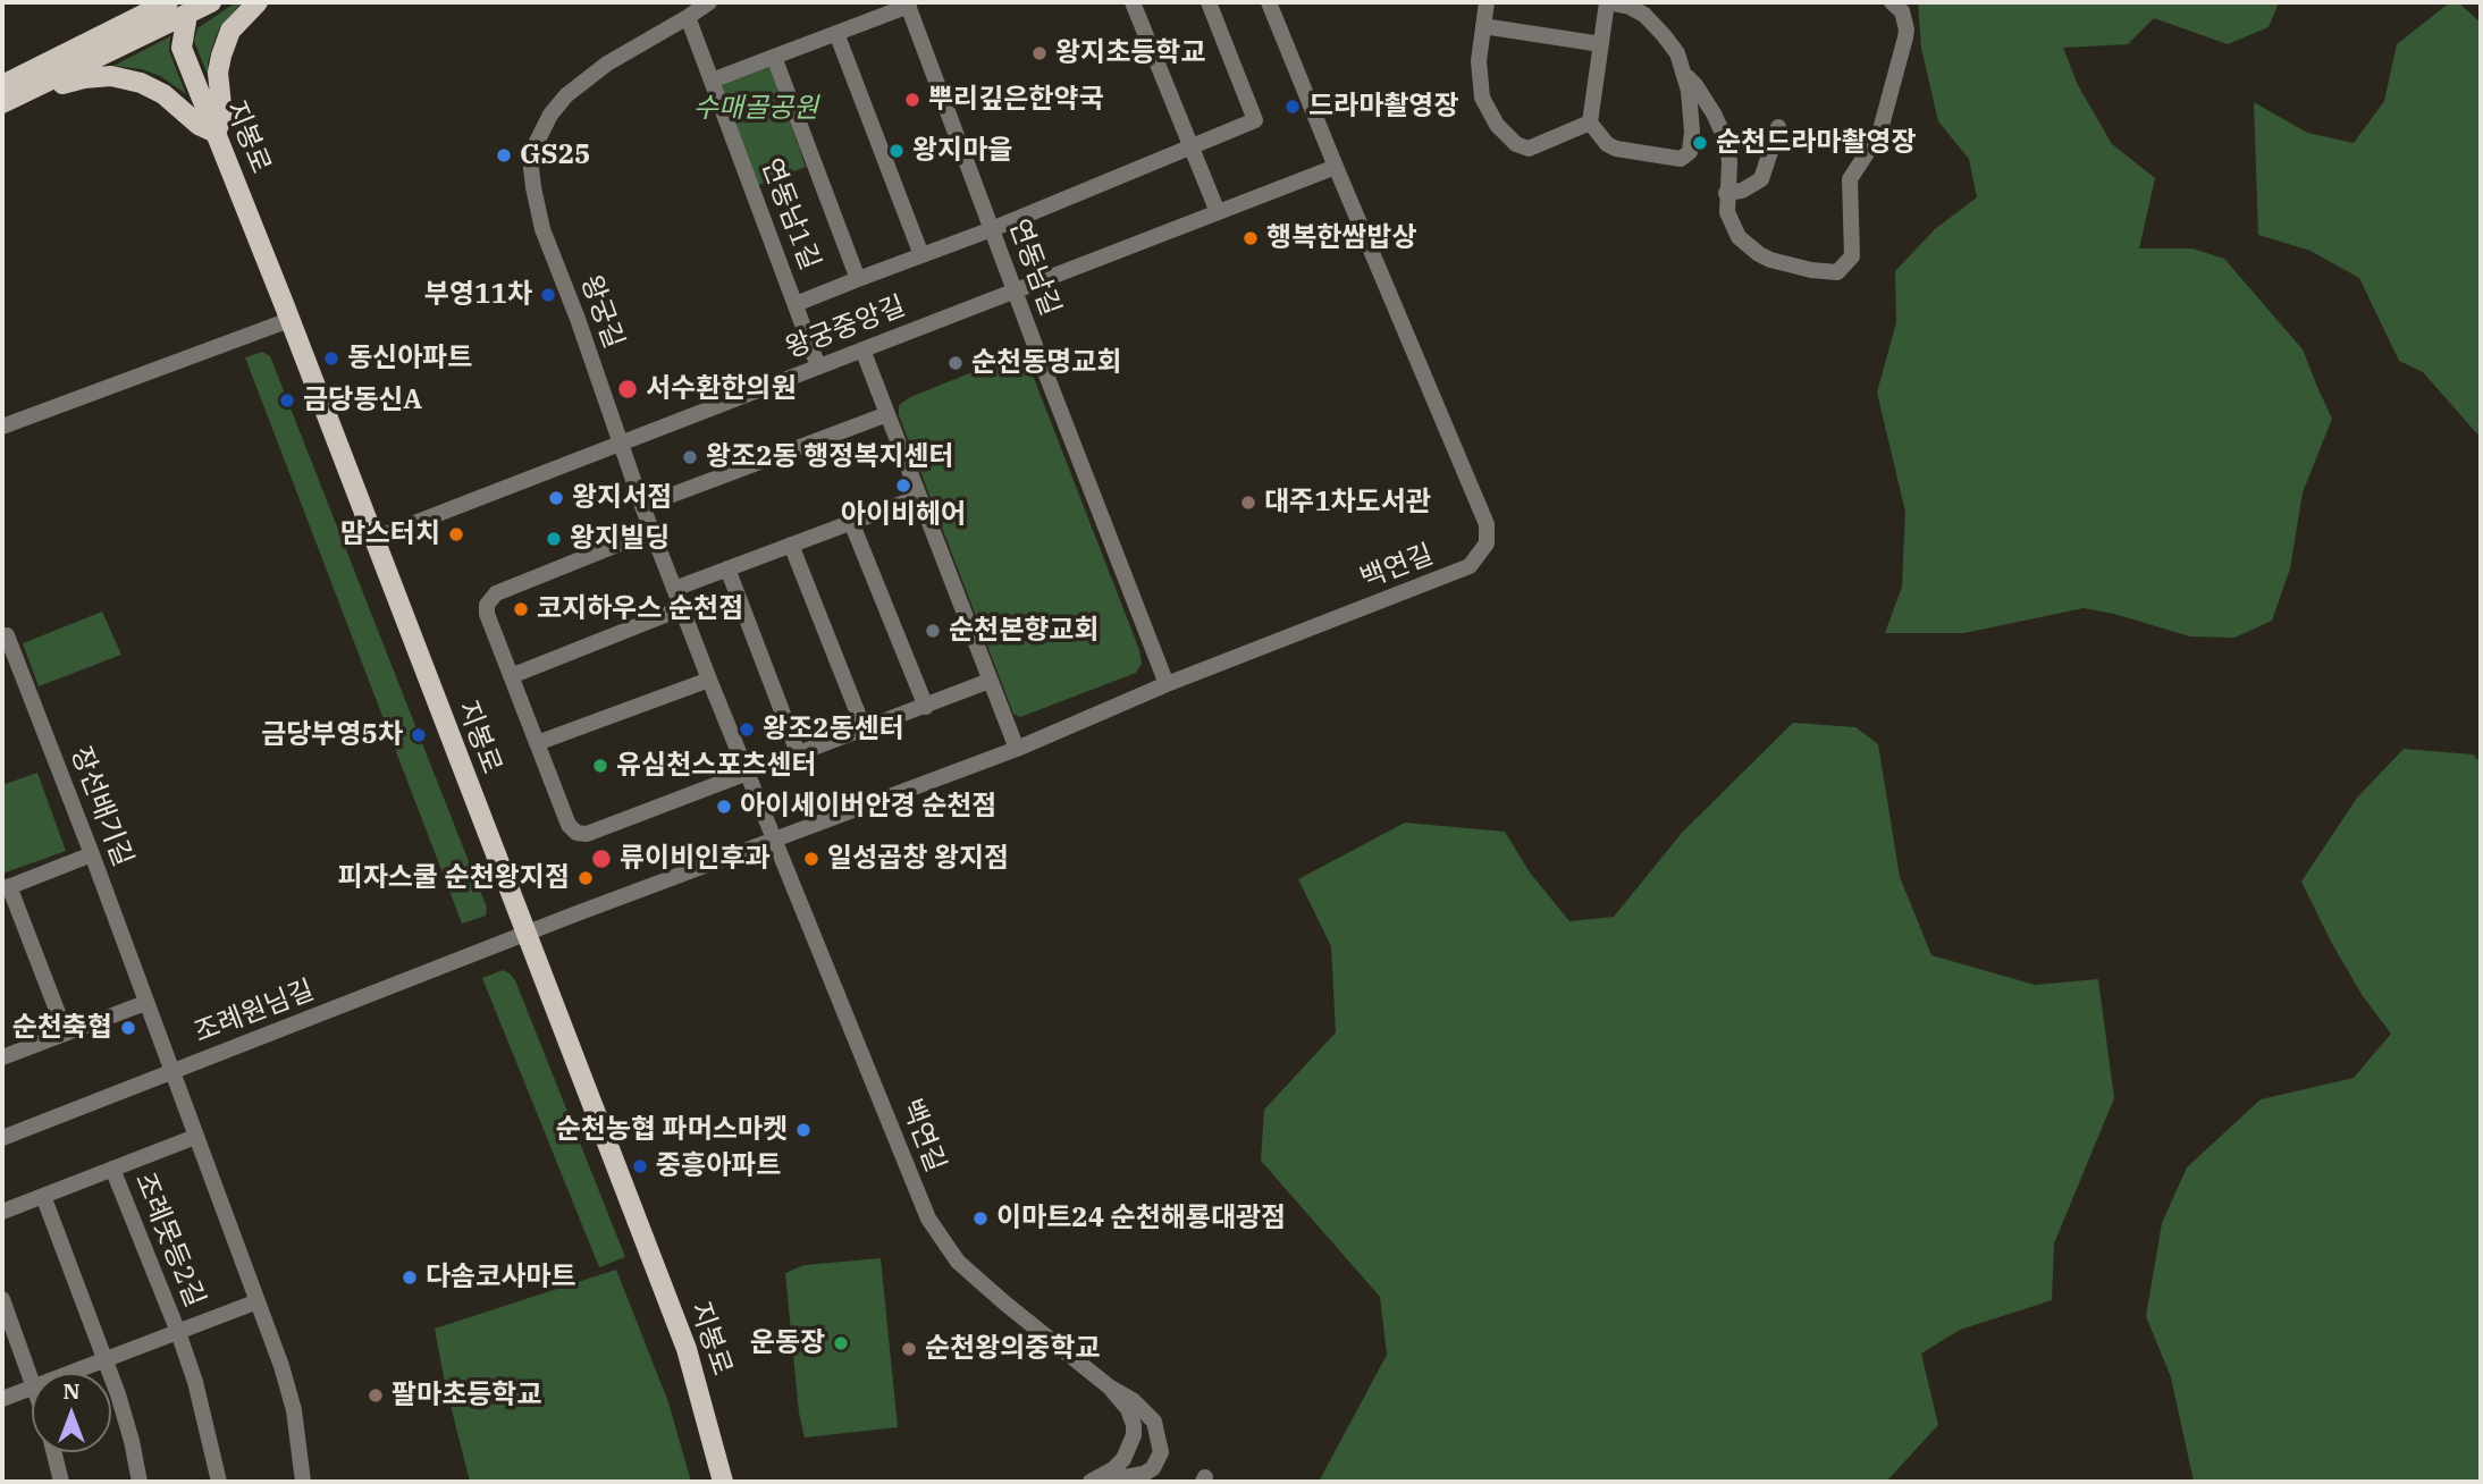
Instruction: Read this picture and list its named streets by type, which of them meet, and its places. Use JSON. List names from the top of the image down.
{
  "streets": {
    "main road": ["지봉로"],
    "street": [
      "연동남1길",
      "연동남길",
      "왕궁길",
      "왕궁중앙길",
      "백연길",
      "장선배기길",
      "조례원님길",
      "조례못등2길"
    ]
  },
  "crossings": [
    ["지봉로", "왕궁중앙길"],
    ["지봉로", "백연길"],
    ["지봉로", "조례원님길"],
    ["연동남1길", "연동남길"],
    ["연동남1길", "왕궁길"],
    ["연동남1길", "왕궁중앙길"],
    ["연동남길", "왕궁중앙길"],
    ["연동남길", "백연길"],
    ["왕궁길", "왕궁중앙길"],
    ["왕궁길", "백연길"],
    ["왕궁중앙길", "백연길"],
    ["백연길", "조례원님길"],
    ["장선배기길", "조례원님길"],
    ["장선배기길", "조례못등2길"]
  ],
  "parks": ["수매골공원"],
  "places": [
    "왕지초등학교",
    "뿌리깊은한약국",
    "드라마촬영장",
    "순천드라마촬영장",
    "왕지마을",
    "GS25",
    "행복한쌈밥상",
    "부영11차",
    "동신아파트",
    "순천동명교회",
    "서수환한의원",
    "금당동신A",
    "왕조2동 행정복지센터",
    "아이비헤어",
    "왕지서점",
    "대주1차도서관",
    "맘스터치",
    "왕지빌딩",
    "코지하우스 순천점",
    "순천본향교회",
    "왕조2동센터",
    "금당부영5차",
    "유심천스포츠센터",
    "아이세이버안경 순천점",
    "류이비인후과",
    "일성곱창 왕지점",
    "피자스쿨 순천왕지점",
    "순천축협",
    "순천농협 파머스마켓",
    "중흥아파트",
    "이마트24 순천해룡대광점",
    "다솜코사마트",
    "운동장",
    "순천왕의중학교",
    "팔마초등학교"
  ],
  "north": "top"
}
